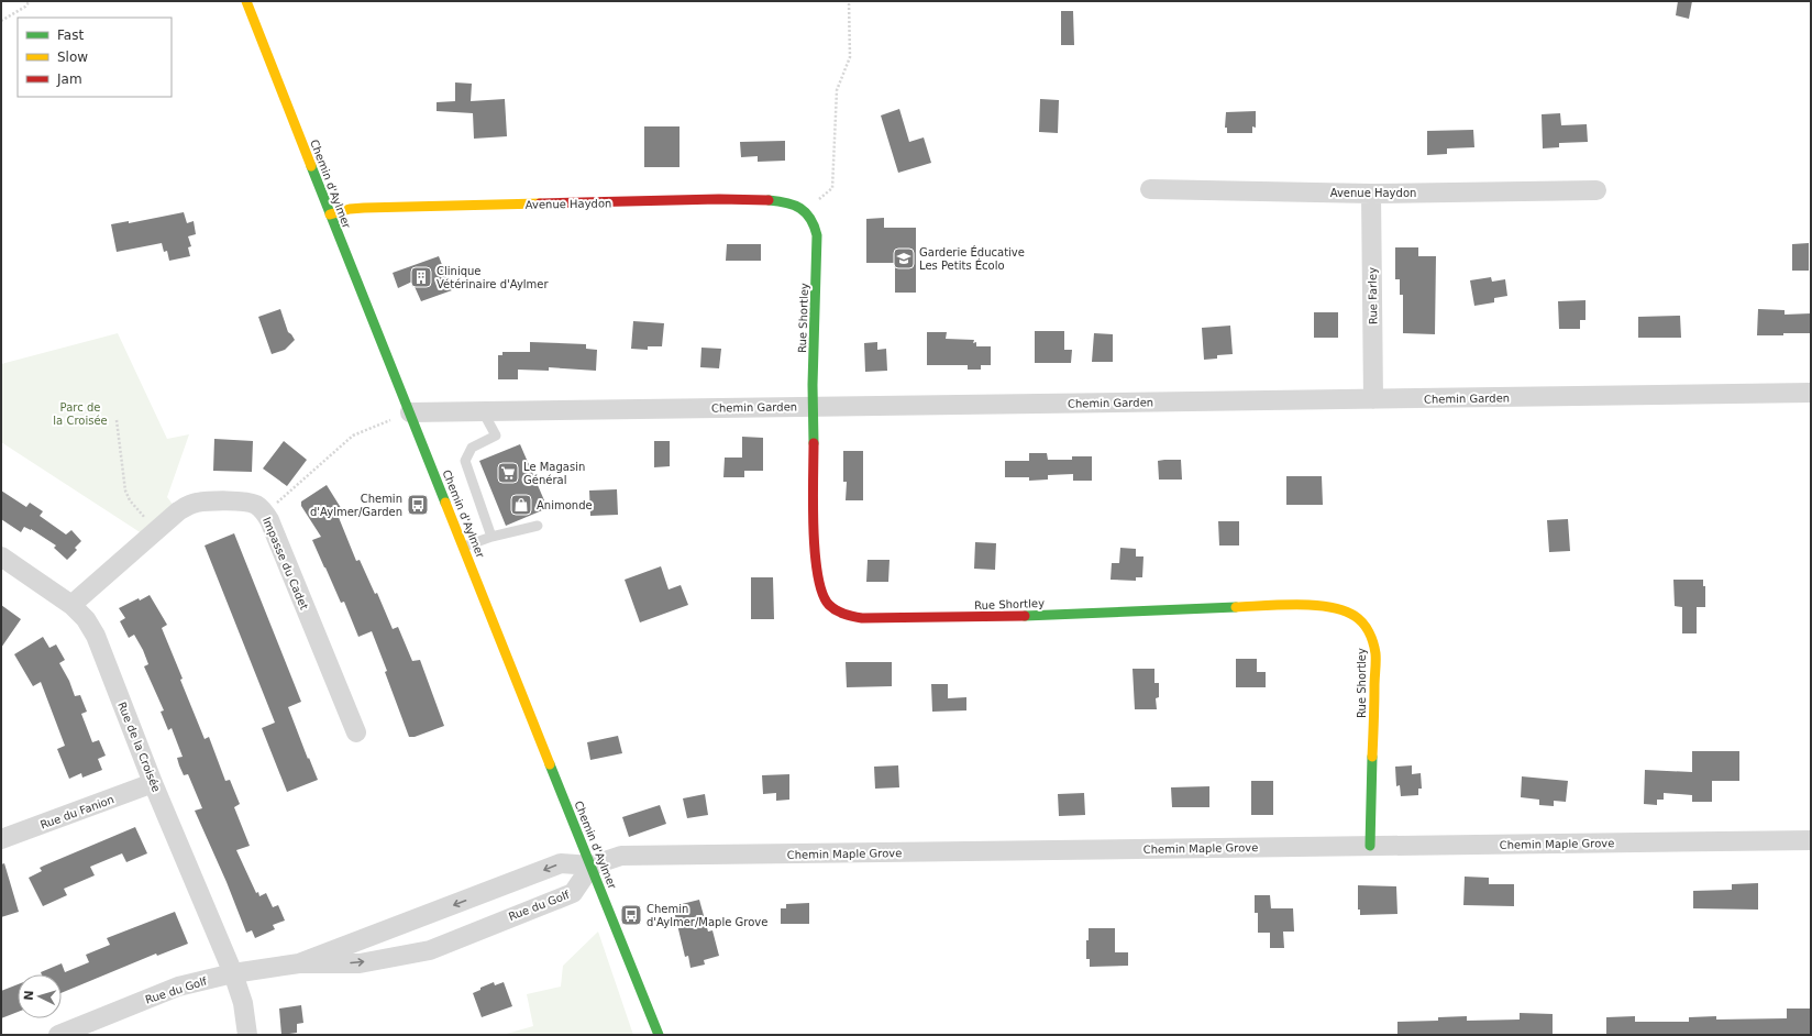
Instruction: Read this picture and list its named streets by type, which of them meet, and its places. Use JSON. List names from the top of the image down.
{
  "streets": {
    "street": [
      "Chemin d'Aylmer",
      "Avenue Haydon",
      "Rue Farley",
      "Rue Shortley",
      "Chemin Garden",
      "Impasse du Cadet",
      "Rue de la Croisée",
      "Rue du Fanion",
      "Chemin Maple Grove",
      "Rue du Golf"
    ]
  },
  "crossings": [
    ["Chemin d'Aylmer", "Avenue Haydon"],
    ["Chemin d'Aylmer", "Chemin Garden"],
    ["Chemin d'Aylmer", "Chemin Maple Grove"],
    ["Chemin d'Aylmer", "Rue du Golf"],
    ["Avenue Haydon", "Rue Farley"],
    ["Avenue Haydon", "Rue Shortley"],
    ["Rue Farley", "Chemin Garden"],
    ["Rue Shortley", "Chemin Garden"],
    ["Rue Shortley", "Chemin Maple Grove"],
    ["Impasse du Cadet", "Rue de la Croisée"],
    ["Rue de la Croisée", "Rue du Fanion"],
    ["Rue de la Croisée", "Rue du Golf"],
    ["Chemin Maple Grove", "Rue du Golf"]
  ],
  "parks": ["Parc de la Croisée"],
  "places": {
    "school or university": ["Garderie Éducative Les Petits Écolo"],
    "building": ["Clinique Vétérinaire d'Aylmer"],
    "supermarket": ["Le Magasin Général"],
    "bus stop": ["Chemin d'Aylmer/Garden", "Chemin d'Aylmer/Maple Grove"],
    "shop": ["Animonde"]
  },
  "legend": ["Fast", "Slow", "Jam"],
  "north": "left"
}
